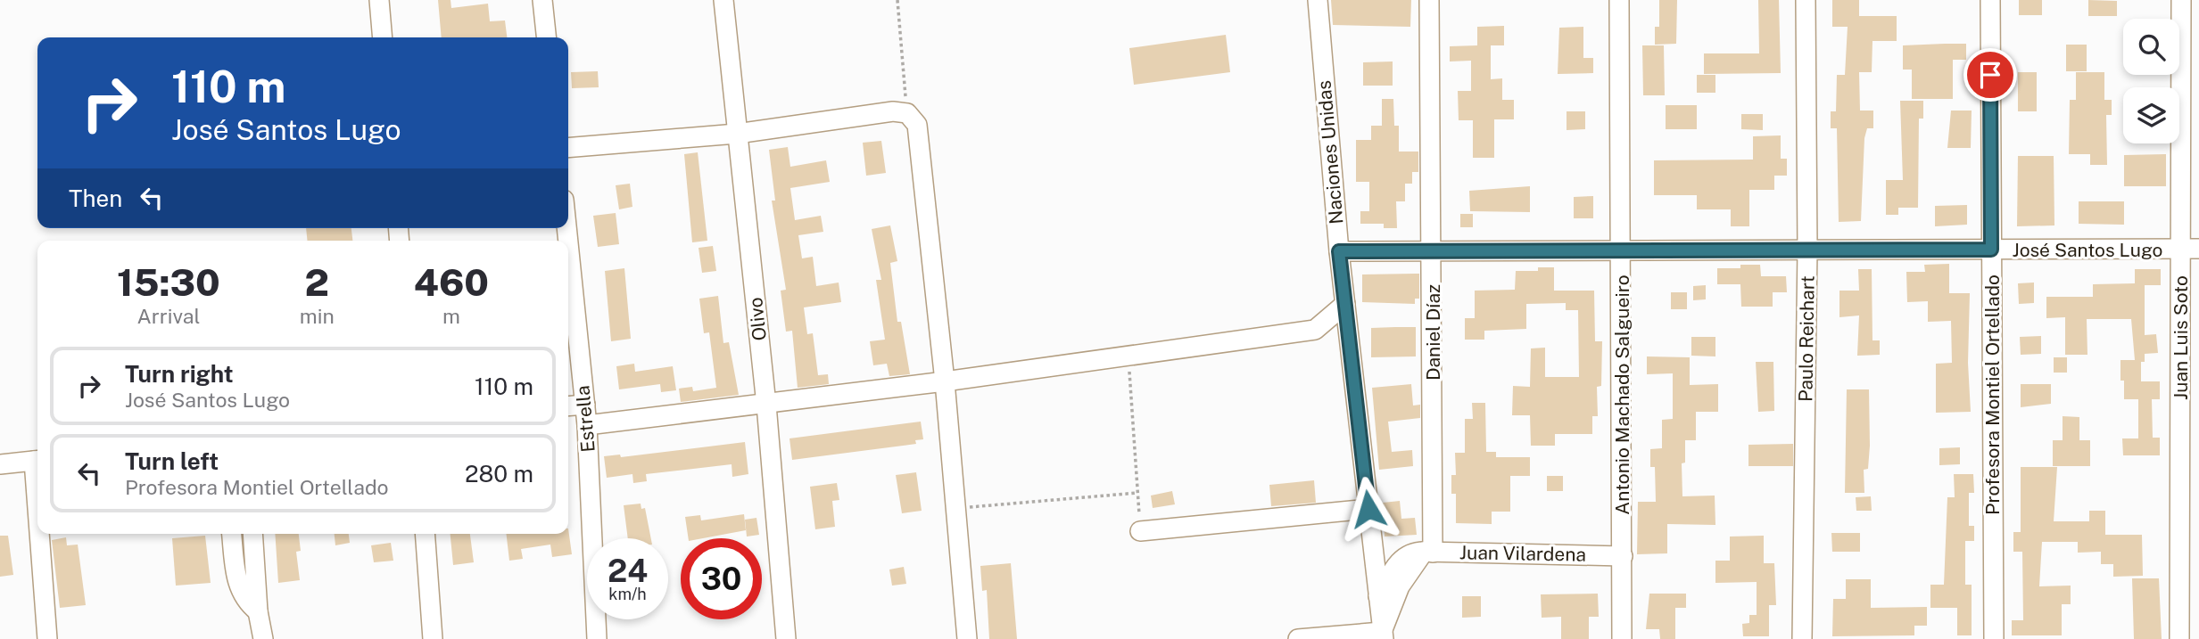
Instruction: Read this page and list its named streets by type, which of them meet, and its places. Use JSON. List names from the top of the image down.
{
  "streets": {
    "street": [
      "Naciones Unidas",
      "José Santos Lugo",
      "Olivo",
      "Daniel Díaz",
      "Juan Luis Soto",
      "Paulo Reichart",
      "Antonio Machado Salgueiro",
      "Profesora Montiel Ortellado",
      "Estrella",
      "Juan Vilardena"
    ]
  },
  "crossings": [
    ["Naciones Unidas", "José Santos Lugo"],
    ["Naciones Unidas", "Juan Vilardena"],
    ["José Santos Lugo", "Daniel Díaz"],
    ["José Santos Lugo", "Juan Luis Soto"],
    ["José Santos Lugo", "Paulo Reichart"],
    ["José Santos Lugo", "Antonio Machado Salgueiro"],
    ["José Santos Lugo", "Profesora Montiel Ortellado"],
    ["Daniel Díaz", "Juan Vilardena"],
    ["Antonio Machado Salgueiro", "Juan Vilardena"]
  ],
  "page": {
    "turn": ["110 m", "José Santos Lugo"],
    "then": "Then",
    "eta": [
      "15:30",
      "Arrival",
      "2",
      "min",
      "460",
      "m"
    ],
    "list": [
      {
        "name": "Turn right",
        "note": "José Santos Lugo",
        "value": "110 m"
      },
      {
        "name": "Turn left",
        "note": "Profesora Montiel Ortellado",
        "value": "280 m"
      }
    ],
    "speed": "24 km/h",
    "limit": "30"
  }
}
